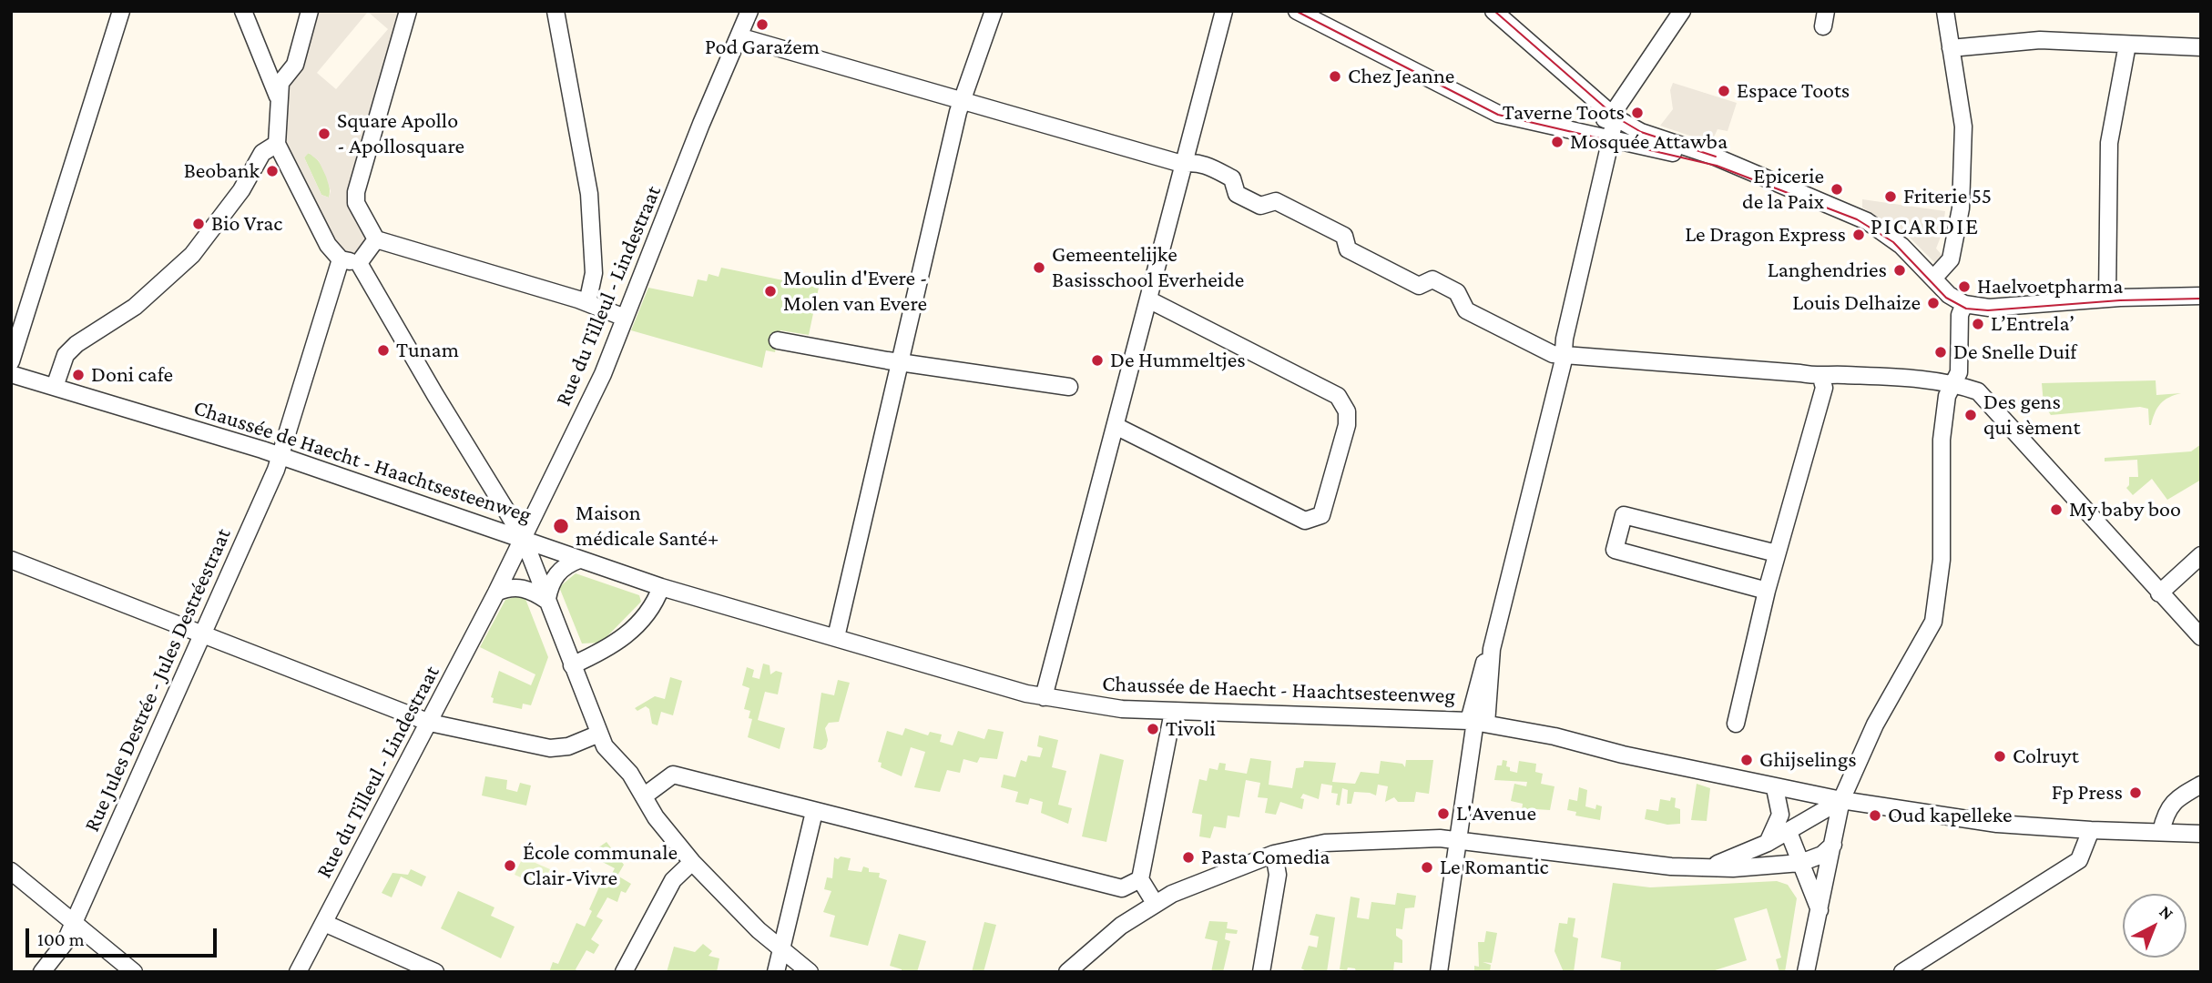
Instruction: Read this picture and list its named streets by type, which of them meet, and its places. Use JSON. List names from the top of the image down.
{
  "streets": {
    "street": ["Rue du Tilleul - Lindestraat", "Chaussée de Haecht - Haachtsesteenweg", "Rue Jules Destrée - Jules Destréestraat"]
  },
  "crossings": [
    ["Rue du Tilleul - Lindestraat", "Chaussée de Haecht - Haachtsesteenweg"],
    ["Chaussée de Haecht - Haachtsesteenweg", "Rue Jules Destrée - Jules Destréestraat"]
  ],
  "districts": ["PICARDIE"],
  "places": [
    "Pod Garaźem",
    "Chez Jeanne",
    "Espace Toots",
    "Taverne Toots",
    "Square Apollo - Apollosquare",
    "Mosquée Attawba",
    "Beobank",
    "Epicerie de la Paix",
    "Friterie 55",
    "Bio Vrac",
    "Le Dragon Express",
    "Gemeentelijke Basisschool Everheide",
    "Langhendries",
    "Haelvoetpharma",
    "Moulin d'Evere - Molen van Evere",
    "Louis Delhaize",
    "L’Entrela’",
    "Tunam",
    "De Snelle Duif",
    "De Hummeltjes",
    "Doni cafe",
    "Des gens qui sèment",
    "My baby boo",
    "Maison médicale Santé+",
    "Tivoli",
    "Colruyt",
    "Ghijselings",
    "Fp Press",
    "L'Avenue",
    "Oud kapelleke",
    "Pasta Comedia",
    "École communale Clair-Vivre",
    "Le Romantic"
  ],
  "scale_bar": "100 m",
  "north": "top right"
}
